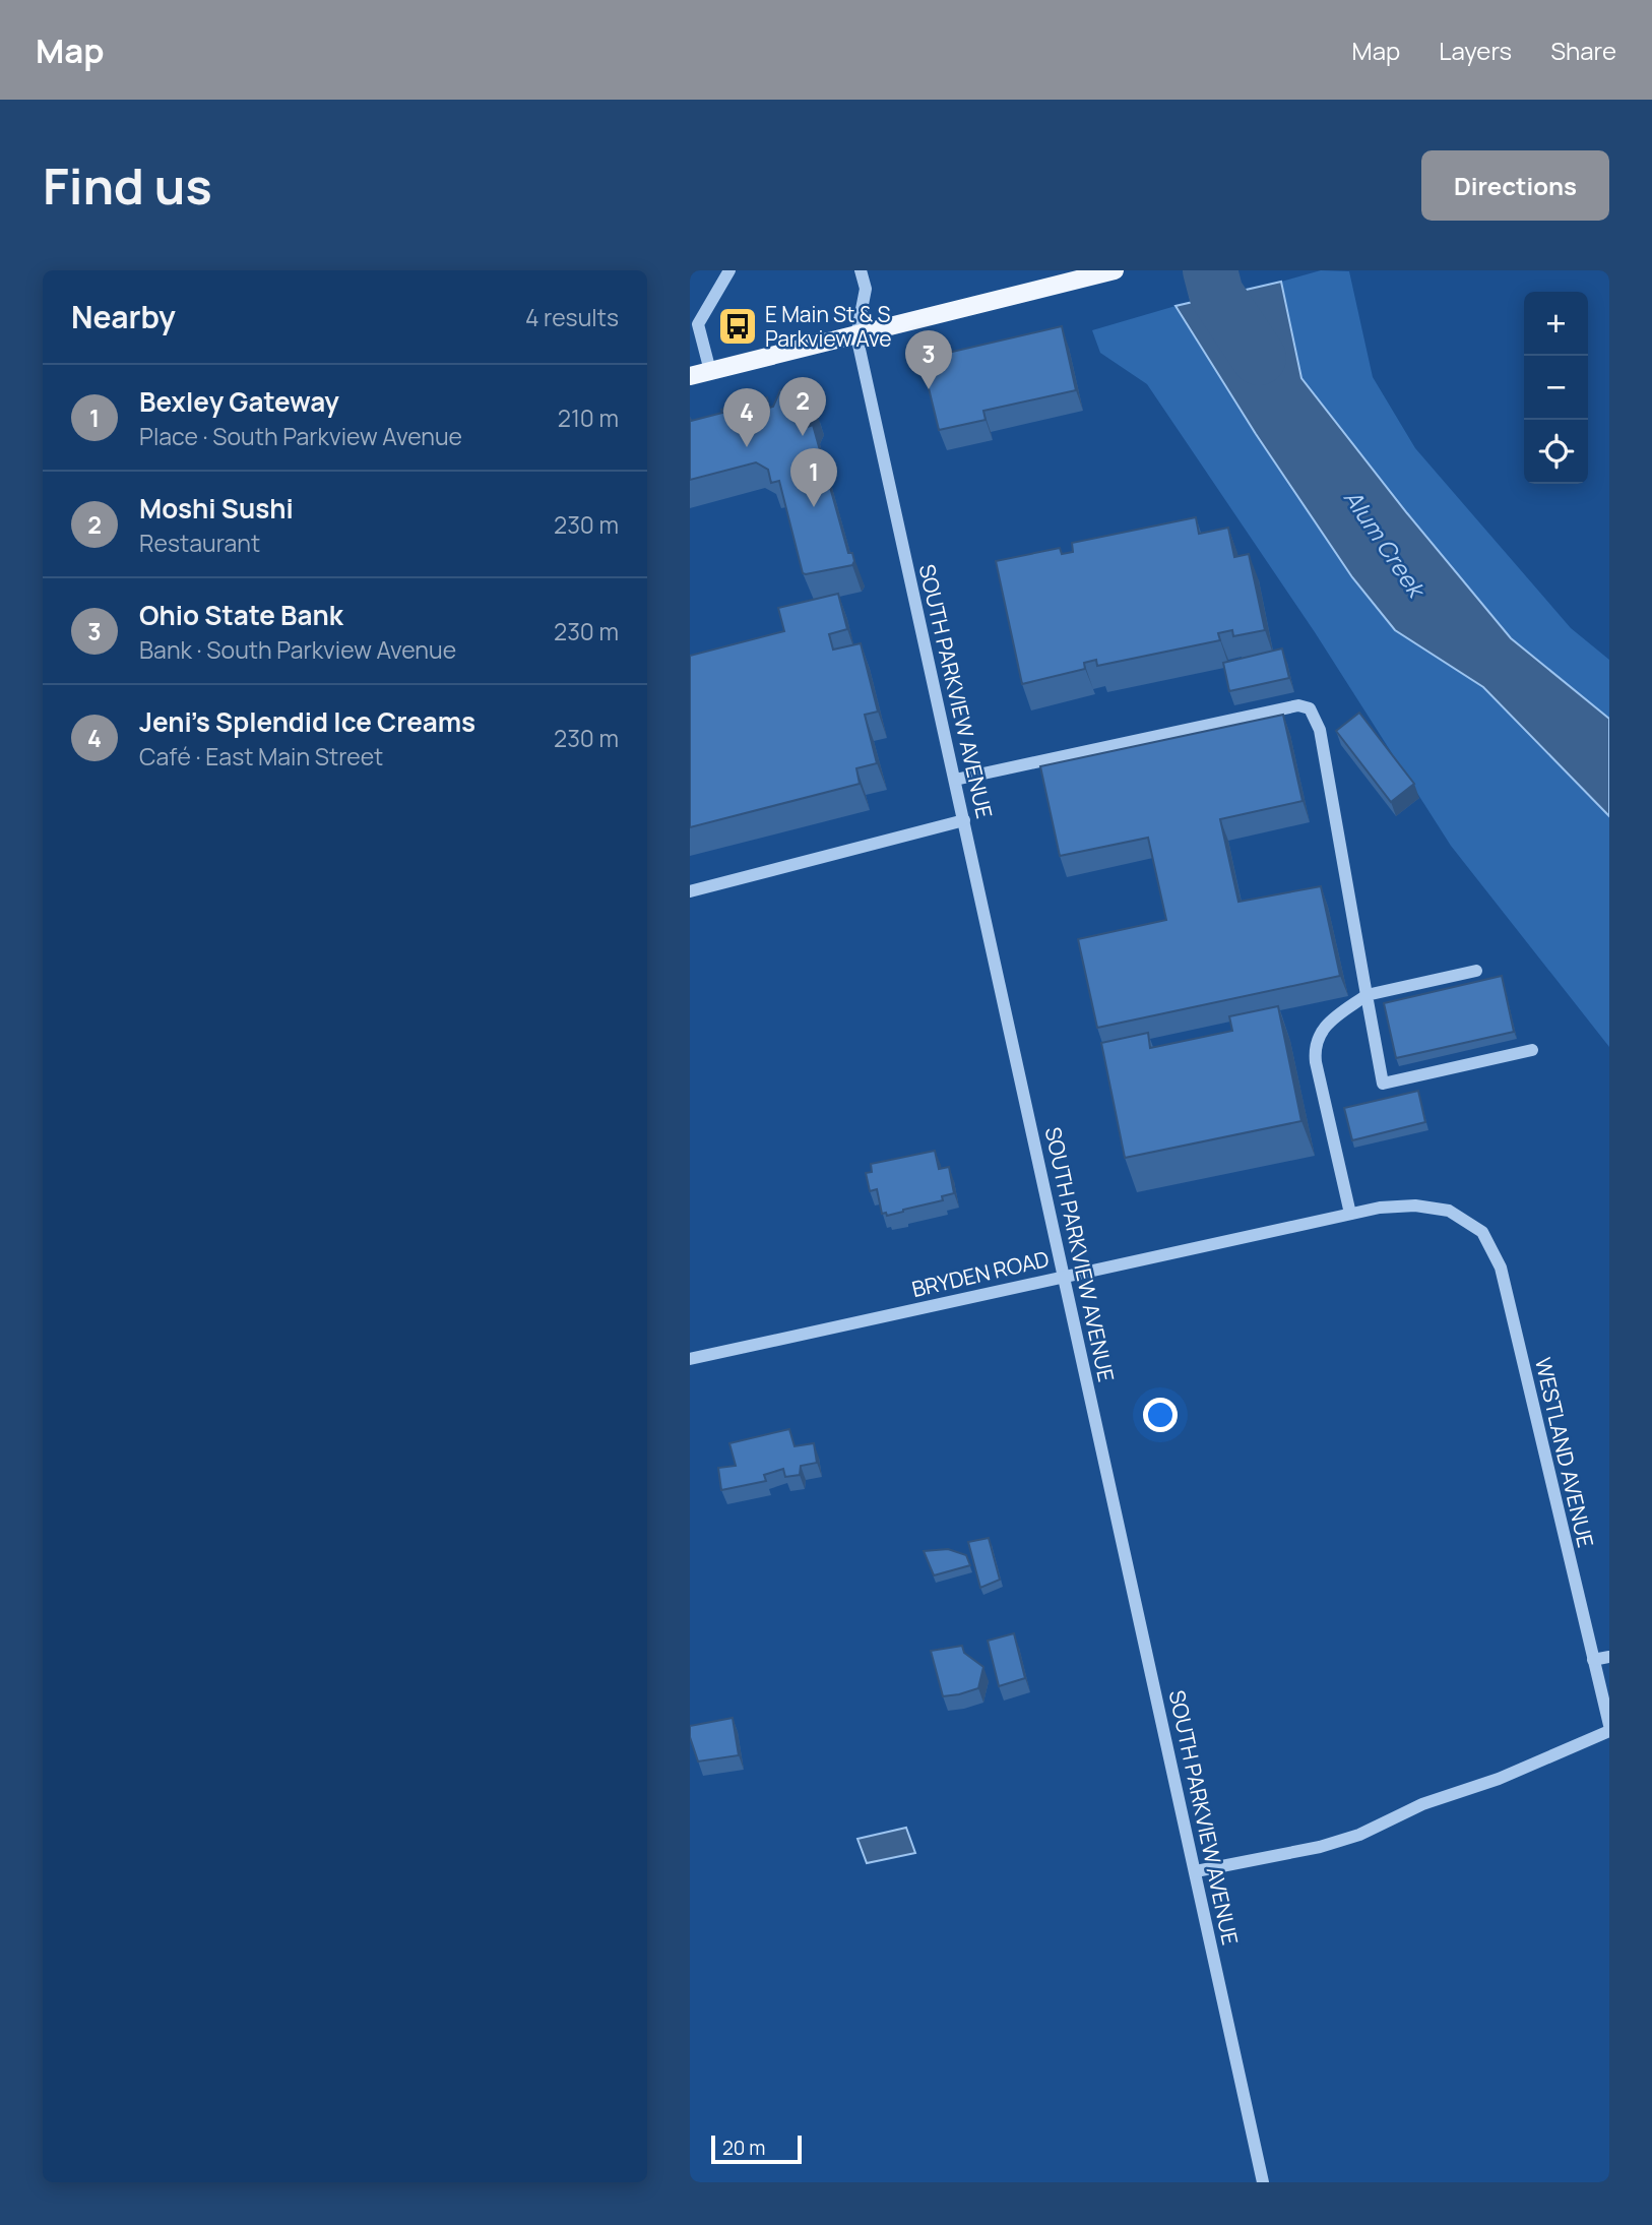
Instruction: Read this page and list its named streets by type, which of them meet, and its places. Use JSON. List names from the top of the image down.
{
  "streets": {
    "street": ["SOUTH PARKVIEW AVENUE", "BRYDEN ROAD", "WESTLAND AVENUE"]
  },
  "crossings": [
    ["SOUTH PARKVIEW AVENUE", "BRYDEN ROAD"],
    ["BRYDEN ROAD", "WESTLAND AVENUE"]
  ],
  "water": ["Alum Creek"],
  "places": {
    "bus stop": ["E Main St & S Parkview Ave"]
  },
  "scale_bar": "20 m",
  "page": {
    "header": "Map",
    "nav": ["Map", "Layers", "Share"],
    "buttons": "Directions",
    "title": "Find us",
    "heading": ["Nearby", "4 results"],
    "map_buttons": ["+", "−"],
    "pins": [
      "3",
      "2",
      "4",
      "1"
    ],
    "list": [
      {
        "mark": "1",
        "name": "Bexley Gateway",
        "note": "Place · South Parkview Avenue",
        "value": "210 m"
      },
      {
        "mark": "2",
        "name": "Moshi Sushi",
        "note": "Restaurant",
        "value": "230 m"
      },
      {
        "mark": "3",
        "name": "Ohio State Bank",
        "note": "Bank · South Parkview Avenue",
        "value": "230 m"
      },
      {
        "mark": "4",
        "name": "Jeni's Splendid Ice Creams",
        "note": "Café · East Main Street",
        "value": "230 m"
      }
    ],
    "scale": "20 m"
  }
}
